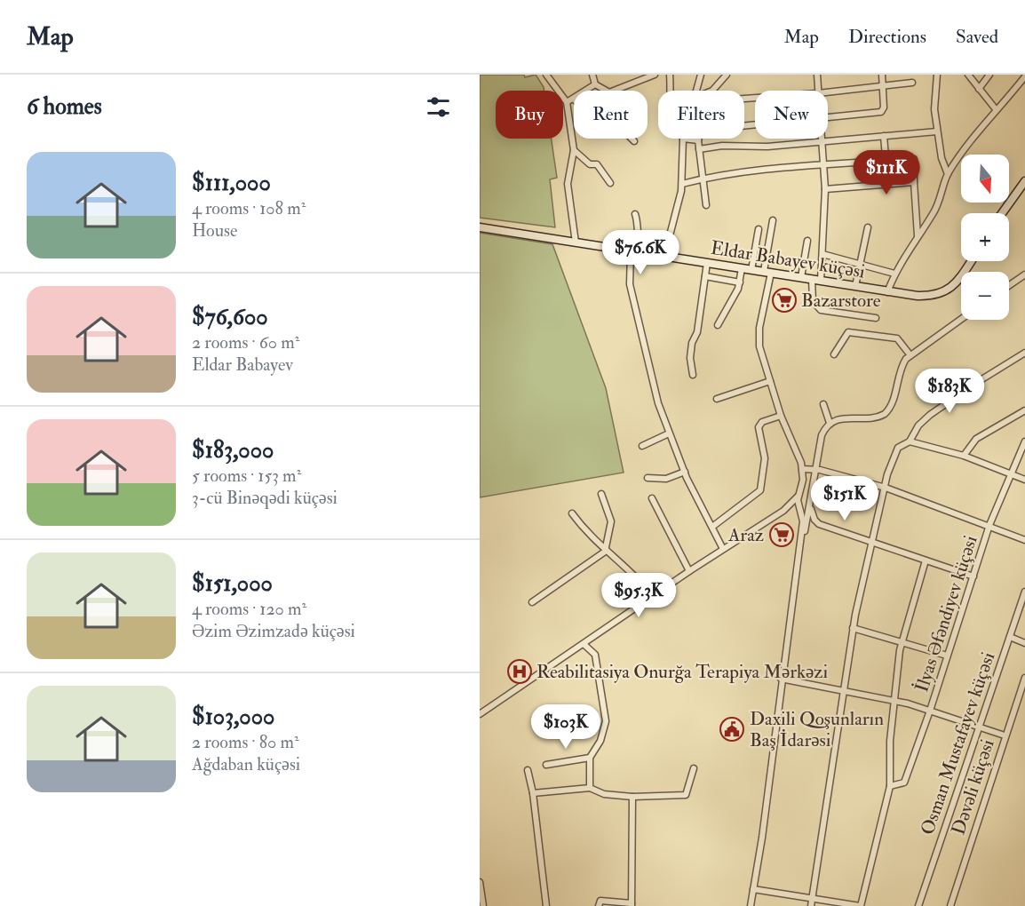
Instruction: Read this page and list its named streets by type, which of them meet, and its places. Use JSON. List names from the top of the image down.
{
  "streets": {
    "street": [
      "Eldar Babayev küçəsi",
      "İlyas Əfəndiyev küçəsi",
      "Osman Mustafayev küçəsi",
      "Dəvəli küçəsi"
    ]
  },
  "places": {
    "supermarket": ["Bazarstore", "Araz"],
    "hospital": ["Reabilitasiya Onurğa Terapiya Mərkəzi"],
    "public building": ["Daxili Qoşunların Baş İdarəsi"]
  },
  "north": "bottom",
  "page": {
    "header": "Map",
    "nav": ["Map", "Directions", "Saved"],
    "heading": "6 homes",
    "chip": [
      "Buy",
      "Rent",
      "Filters",
      "New"
    ],
    "list": [
      {
        "name": "$111,000",
        "note": "4 rooms · 108 m² · House"
      },
      {
        "name": "$76,600",
        "note": "2 rooms · 60 m² · Eldar Babayev"
      },
      {
        "name": "$183,000",
        "note": "5 rooms · 153 m² · 3-cü Binəqədi küçəsi"
      },
      {
        "name": "$151,000",
        "note": "4 rooms · 120 m² · Əzim Əzimzadə küçəsi"
      },
      {
        "name": "$103,000",
        "note": "2 rooms · 80 m² · Ağdaban küçəsi"
      }
    ],
    "price": [
      "$111K",
      "$76.6K",
      "$183K",
      "$151K",
      "$95.3K",
      "$103K"
    ],
    "map_buttons": ["+", "−"]
  }
}
